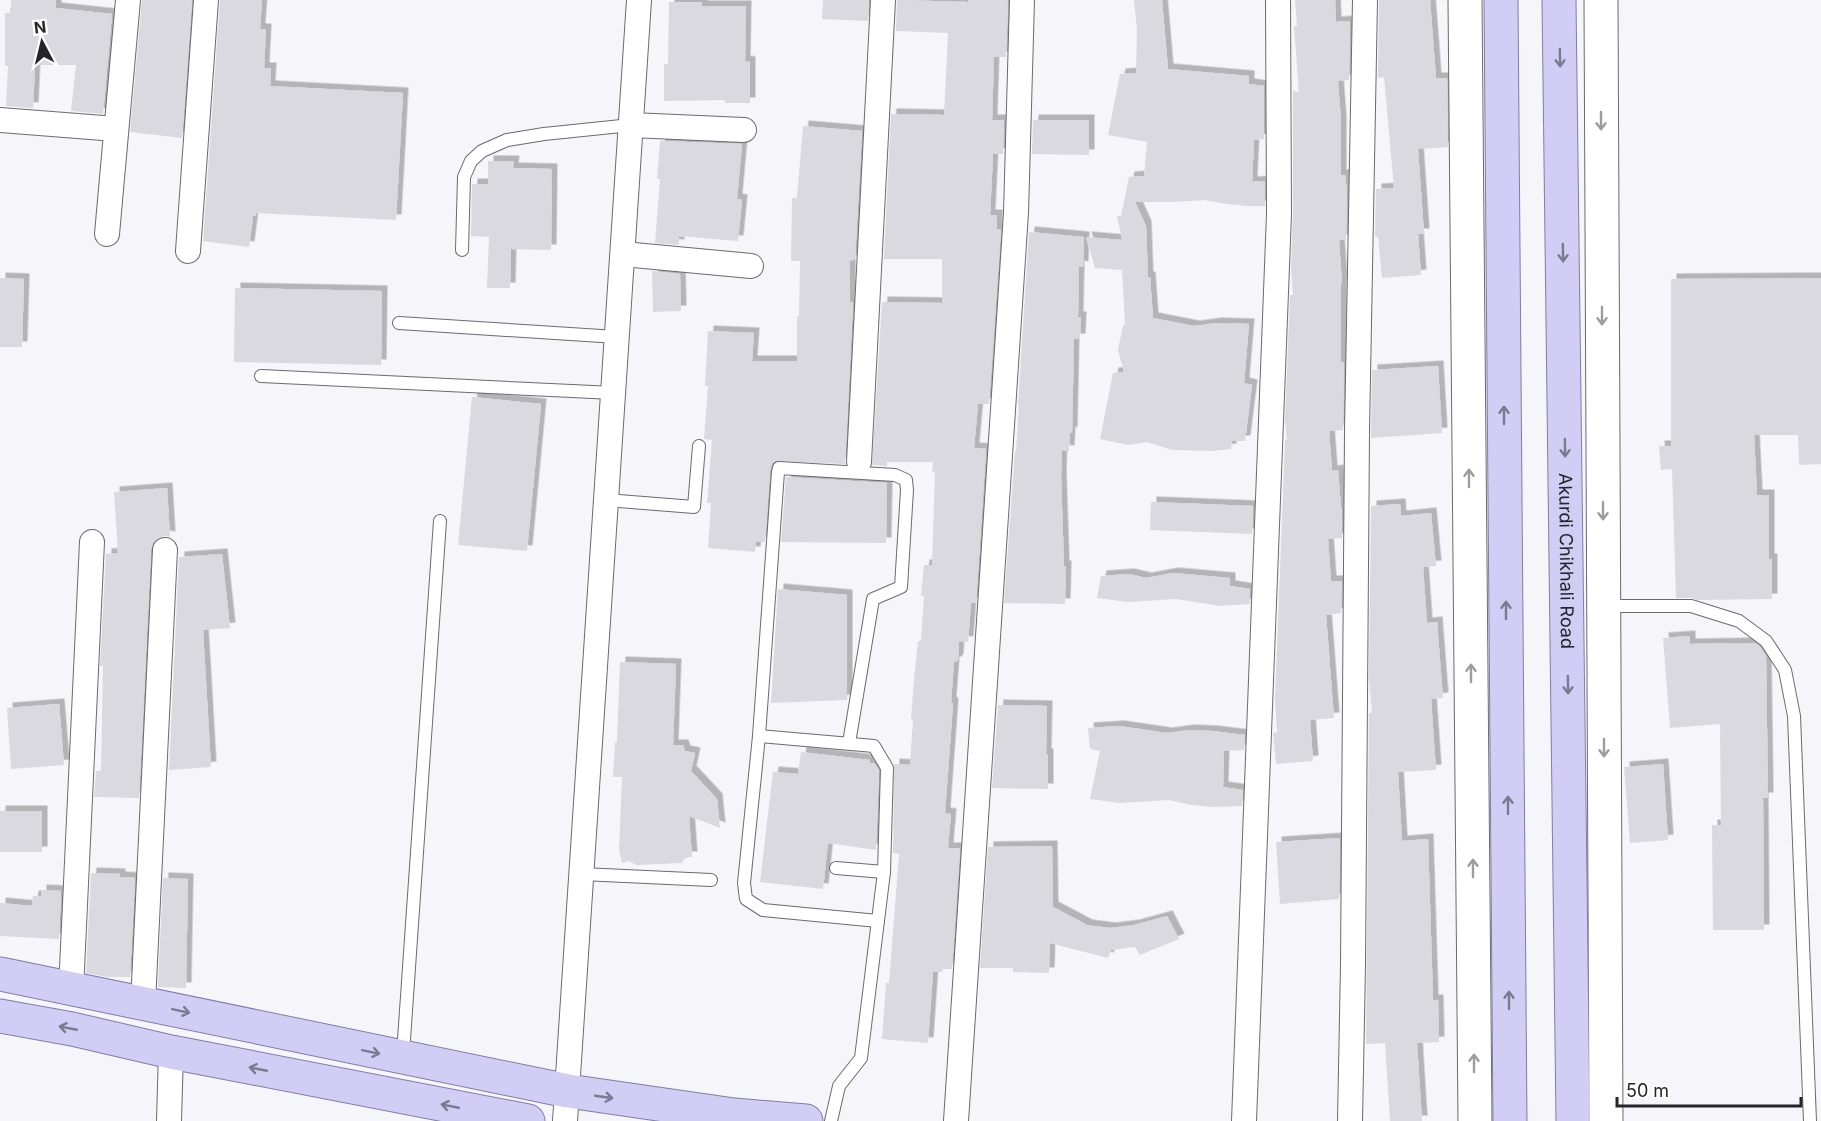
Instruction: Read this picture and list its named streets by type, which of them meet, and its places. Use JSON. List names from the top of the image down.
{
  "streets": {
    "main road": ["Akurdi Chikhali Road"]
  },
  "scale_bar": "50 m",
  "north": "top"
}
